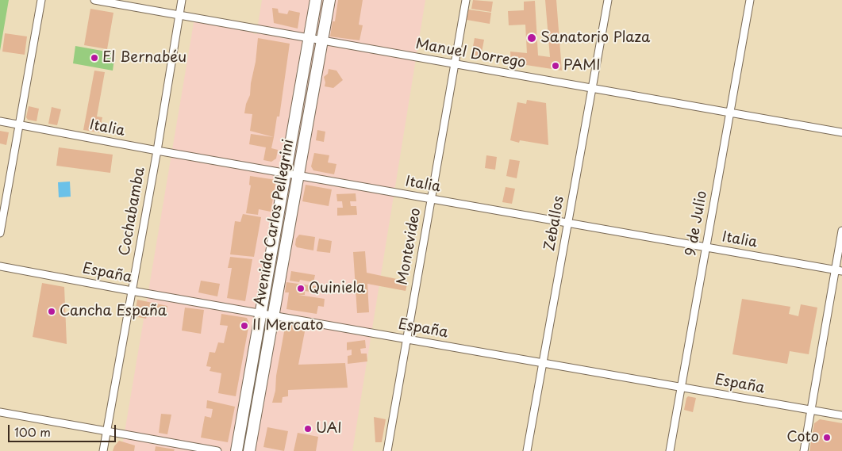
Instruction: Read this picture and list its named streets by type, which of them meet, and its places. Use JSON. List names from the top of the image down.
{
  "streets": {
    "main road": ["Avenida Carlos Pellegrini"],
    "street": [
      "Manuel Dorrego",
      "Italia",
      "Cochabamba",
      "Zeballos",
      "9 de Julio",
      "Montevideo",
      "España"
    ]
  },
  "crossings": [
    ["Manuel Dorrego", "Cochabamba"],
    ["Manuel Dorrego", "Avenida Carlos Pellegrini"],
    ["Manuel Dorrego", "Zeballos"],
    ["Manuel Dorrego", "9 de Julio"],
    ["Manuel Dorrego", "Montevideo"],
    ["Italia", "Cochabamba"],
    ["Italia", "Avenida Carlos Pellegrini"],
    ["Italia", "Zeballos"],
    ["Italia", "9 de Julio"],
    ["Italia", "Montevideo"],
    ["Cochabamba", "España"],
    ["Avenida Carlos Pellegrini", "España"],
    ["Zeballos", "España"],
    ["9 de Julio", "España"],
    ["Montevideo", "España"]
  ],
  "places": [
    "Sanatorio Plaza",
    "El Bernabéu",
    "PAMI",
    "Quiniela",
    "Cancha España",
    "Il Mercato",
    "UAI",
    "Coto"
  ],
  "scale_bar": "100 m"
}
